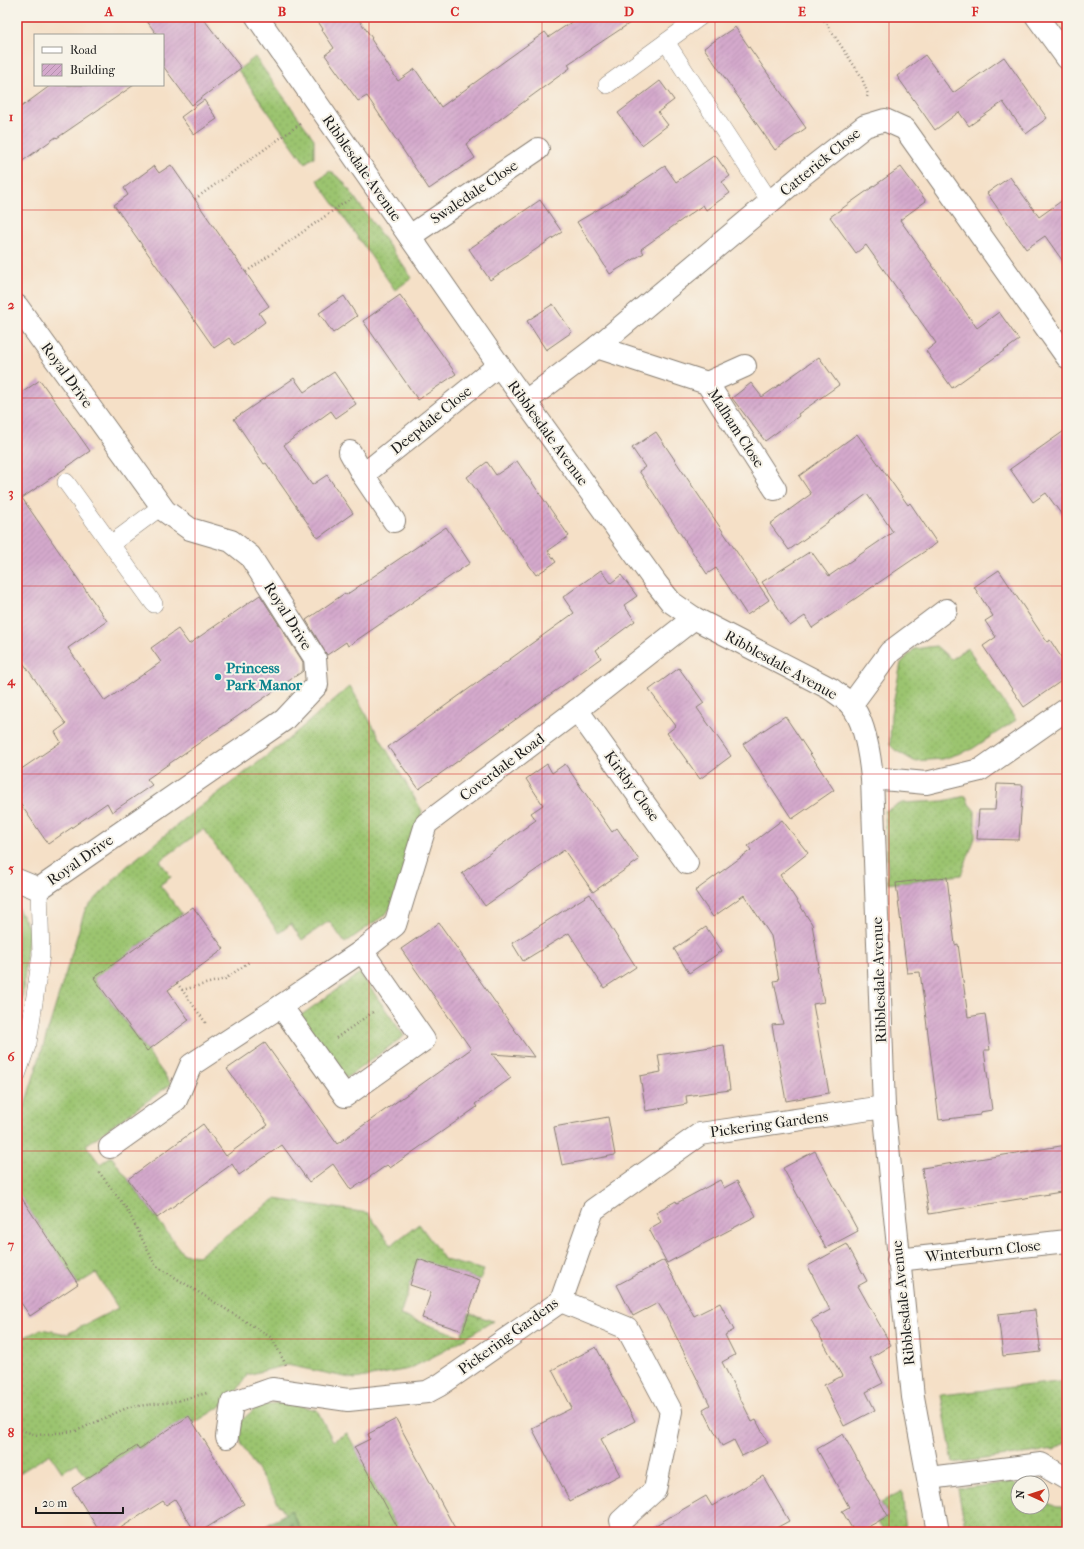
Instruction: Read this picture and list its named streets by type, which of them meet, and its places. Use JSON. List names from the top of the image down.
{
  "streets": {
    "street": [
      "Catterick Close",
      "Ribblesdale Avenue",
      "Swaledale Close",
      "Royal Drive",
      "Deepdale Close",
      "Malham Close",
      "Coverdale Road",
      "Kirkby Close",
      "Pickering Gardens",
      "Winterburn Close"
    ]
  },
  "crossings": [
    ["Catterick Close", "Ribblesdale Avenue"],
    ["Catterick Close", "Malham Close"],
    ["Ribblesdale Avenue", "Swaledale Close"],
    ["Ribblesdale Avenue", "Deepdale Close"],
    ["Ribblesdale Avenue", "Coverdale Road"],
    ["Ribblesdale Avenue", "Pickering Gardens"],
    ["Ribblesdale Avenue", "Winterburn Close"],
    ["Coverdale Road", "Kirkby Close"]
  ],
  "places": ["Princess Park Manor"],
  "legend": ["Road", "Building"],
  "scale_bar": "20 m",
  "north": "left",
  "grid": {
    "columns": [
      "A",
      "B",
      "C",
      "D",
      "E",
      "F"
    ],
    "rows": [
      "1",
      "2",
      "3",
      "4",
      "5",
      "6",
      "7",
      "8"
    ]
  }
}
